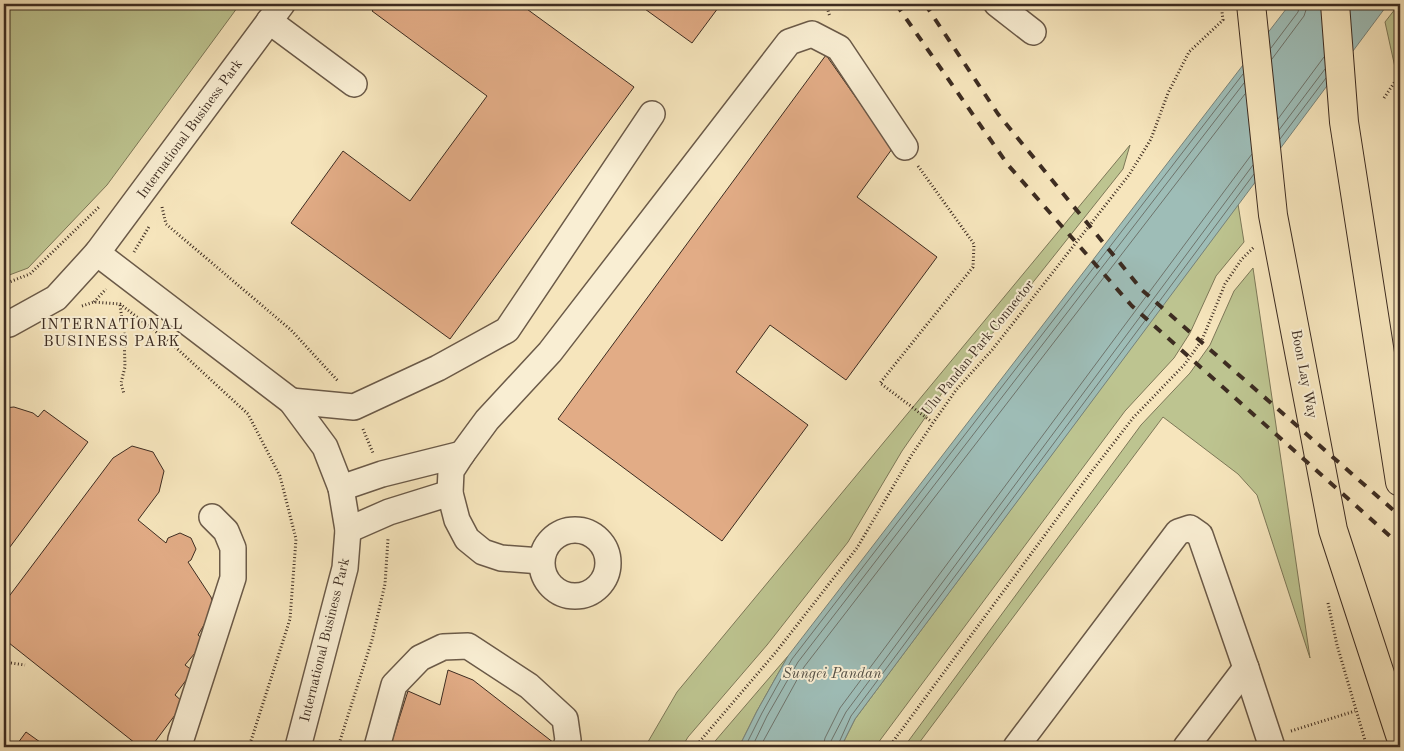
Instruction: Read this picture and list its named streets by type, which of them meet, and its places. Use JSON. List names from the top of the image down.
{
  "streets": {
    "main road": ["Boon Lay Way"],
    "lane": ["International Business Park"],
    "path": ["Ulu Pandan Park Connector"]
  },
  "districts": ["INTERNATIONAL BUSINESS PARK"],
  "water": ["Sungei Pandan"]
}
